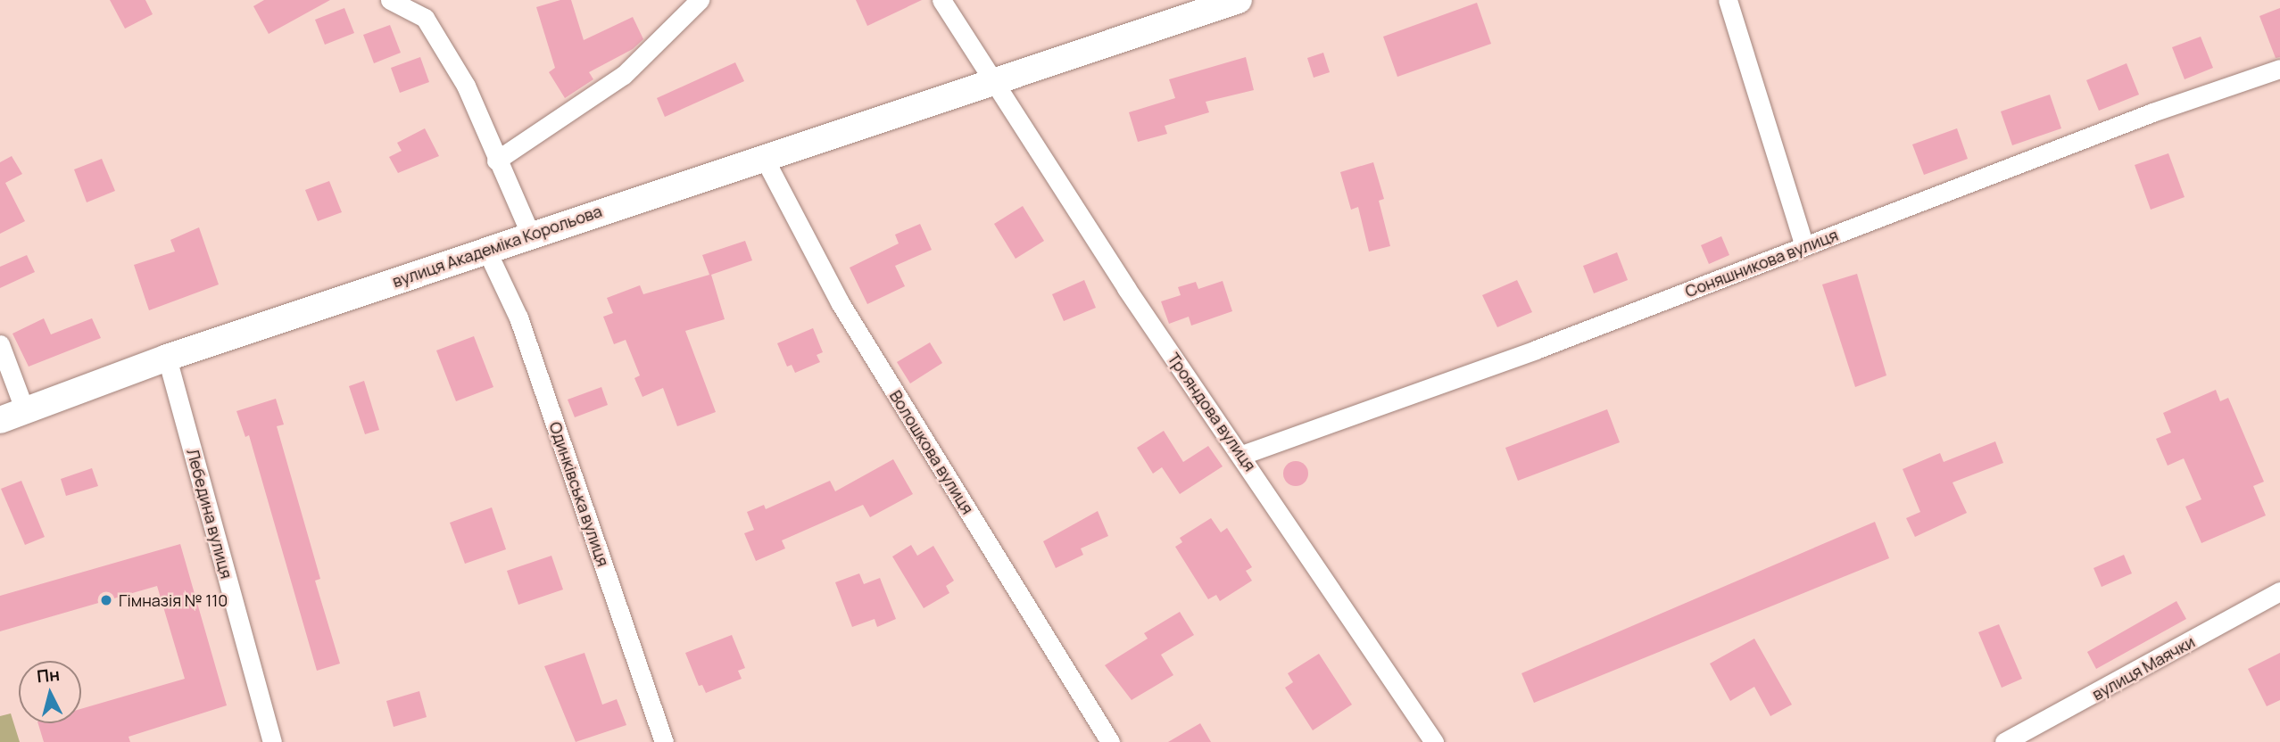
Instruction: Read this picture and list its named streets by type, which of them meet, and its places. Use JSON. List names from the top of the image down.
{
  "streets": {
    "main road": ["вулиця Академіка Корольова"],
    "street": [
      "Соняшникова вулиця",
      "Трояндова вулиця",
      "Волошкова вулиця",
      "Одинківська вулиця",
      "Лебедина вулиця",
      "вулиця Маячки"
    ]
  },
  "crossings": [
    ["вулиця Академіка Корольова", "Трояндова вулиця"],
    ["вулиця Академіка Корольова", "Волошкова вулиця"],
    ["вулиця Академіка Корольова", "Одинківська вулиця"],
    ["вулиця Академіка Корольова", "Лебедина вулиця"],
    ["Соняшникова вулиця", "Трояндова вулиця"]
  ],
  "places": ["Гімназія № 110"],
  "north": "top"
}
